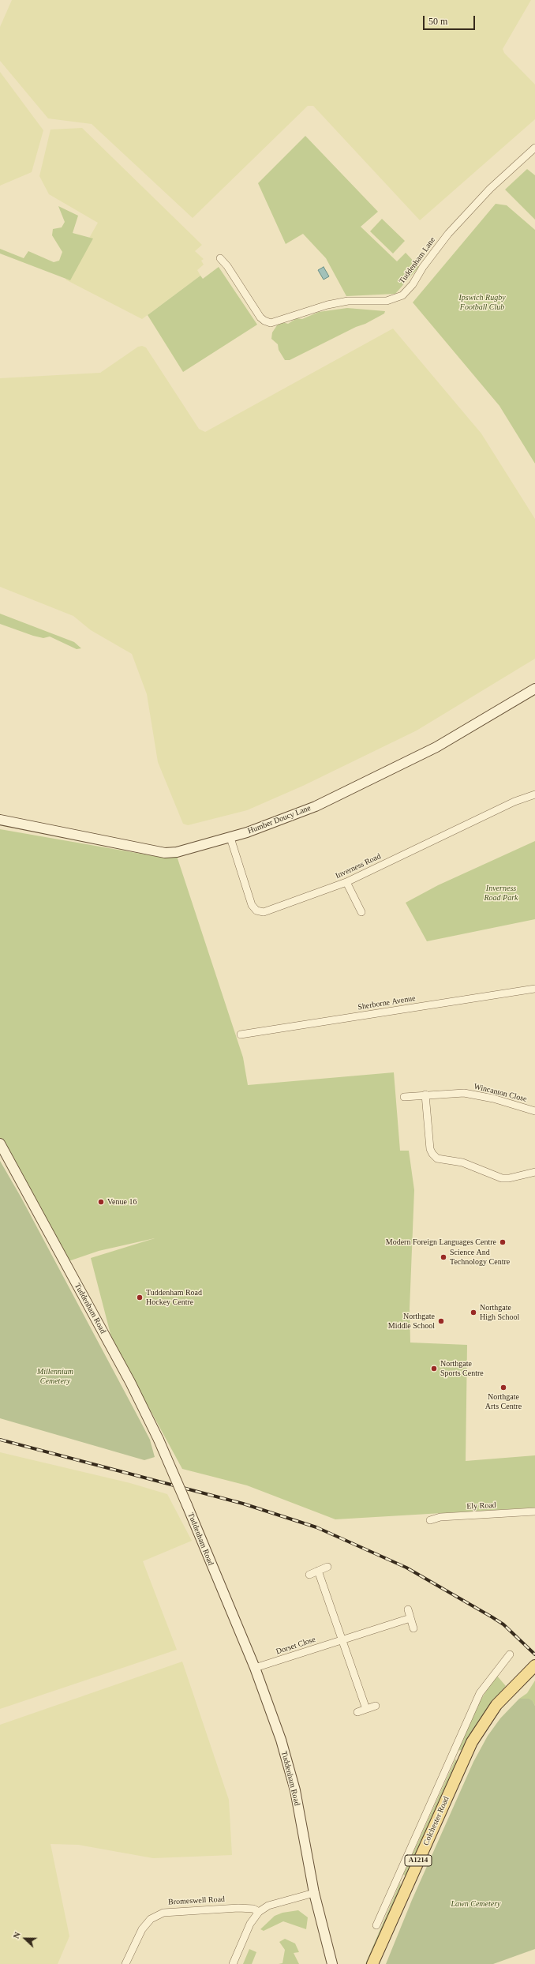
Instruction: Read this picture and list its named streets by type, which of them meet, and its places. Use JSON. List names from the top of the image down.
{
  "streets": {
    "main road": ["Colchester Road", "A1214"],
    "street": [
      "Tuddenham Lane",
      "Humber Doucy Lane",
      "Inverness Road",
      "Sherborne Avenue",
      "Wincanton Close",
      "Tuddenham Road",
      "Ely Road",
      "Dorset Close",
      "Bromeswell Road"
    ]
  },
  "crossings": [
    ["Humber Doucy Lane", "Inverness Road"],
    ["Tuddenham Road", "Dorset Close"]
  ],
  "parks": [
    "Ipswich Rugby Football Club",
    "Inverness Road Park",
    "Millennium Cemetery",
    "Lawn Cemetery"
  ],
  "places": [
    "Venue 16",
    "Modern Foreign Languages Centre",
    "Science And Technology Centre",
    "Tuddenham Road Hockey Centre",
    "Northgate High School",
    "Northgate Middle School",
    "Northgate Sports Centre",
    "Northgate Arts Centre"
  ],
  "scale_bar": "50 m",
  "north": "left"
}
